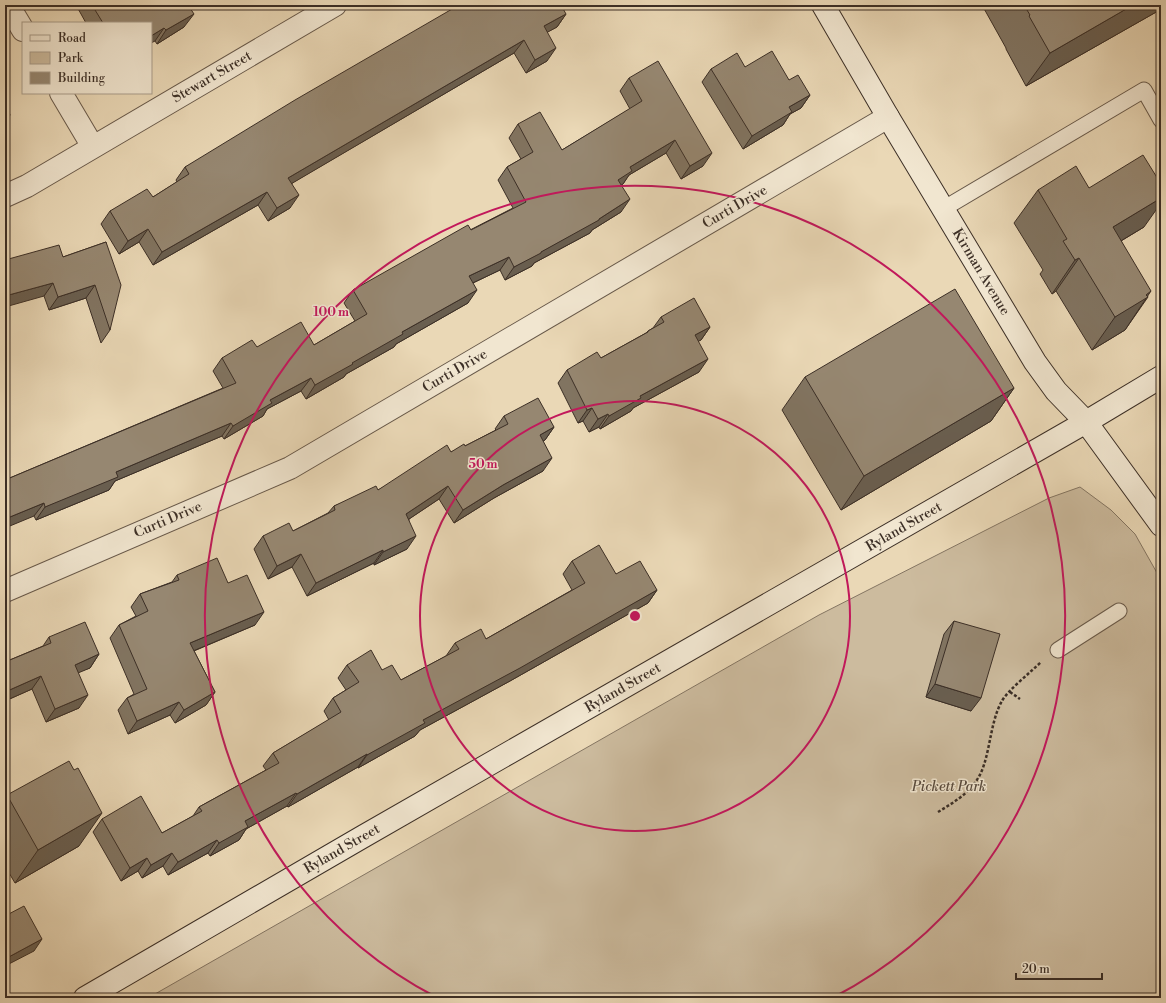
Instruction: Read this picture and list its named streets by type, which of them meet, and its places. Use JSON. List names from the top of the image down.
{
  "streets": {
    "street": [
      "Stewart Street",
      "Curti Drive",
      "Kirman Avenue",
      "Ryland Street"
    ]
  },
  "crossings": [
    ["Curti Drive", "Kirman Avenue"],
    ["Kirman Avenue", "Ryland Street"]
  ],
  "parks": ["Pickett Park"],
  "legend": ["Road", "Park", "Building"],
  "scale_bar": "20 m",
  "rings": ["100 m", "50 m"]
}
